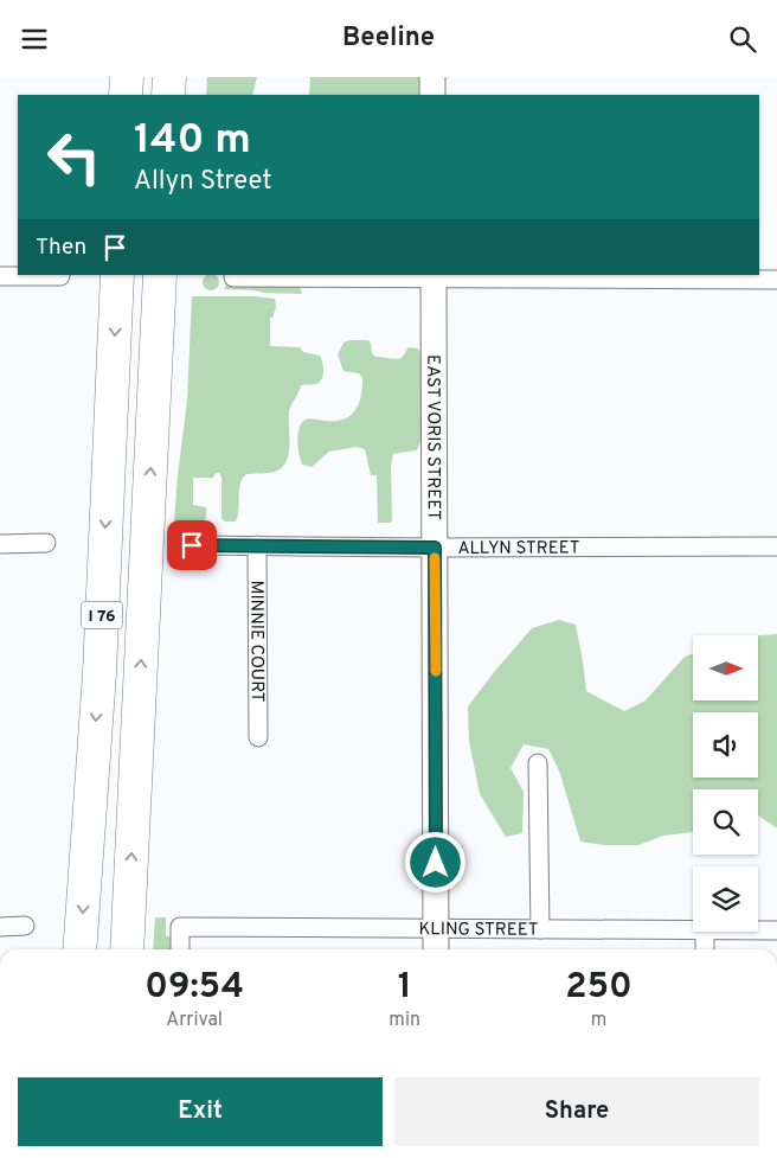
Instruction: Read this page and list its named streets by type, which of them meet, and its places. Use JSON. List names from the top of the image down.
{
  "streets": {
    "highway": ["I 76"],
    "street": [
      "EAST VORIS STREET",
      "ALLYN STREET",
      "MINNIE COURT",
      "KLING STREET"
    ]
  },
  "crossings": [
    ["EAST VORIS STREET", "ALLYN STREET"],
    ["EAST VORIS STREET", "KLING STREET"],
    ["ALLYN STREET", "MINNIE COURT"]
  ],
  "north": "right",
  "page": {
    "header": "Beeline",
    "turn": ["140 m", "Allyn Street"],
    "then": "Then",
    "eta": [
      "09:54",
      "Arrival",
      "1",
      "min",
      "250",
      "m"
    ],
    "buttons": ["Exit", "Share"]
  }
}
